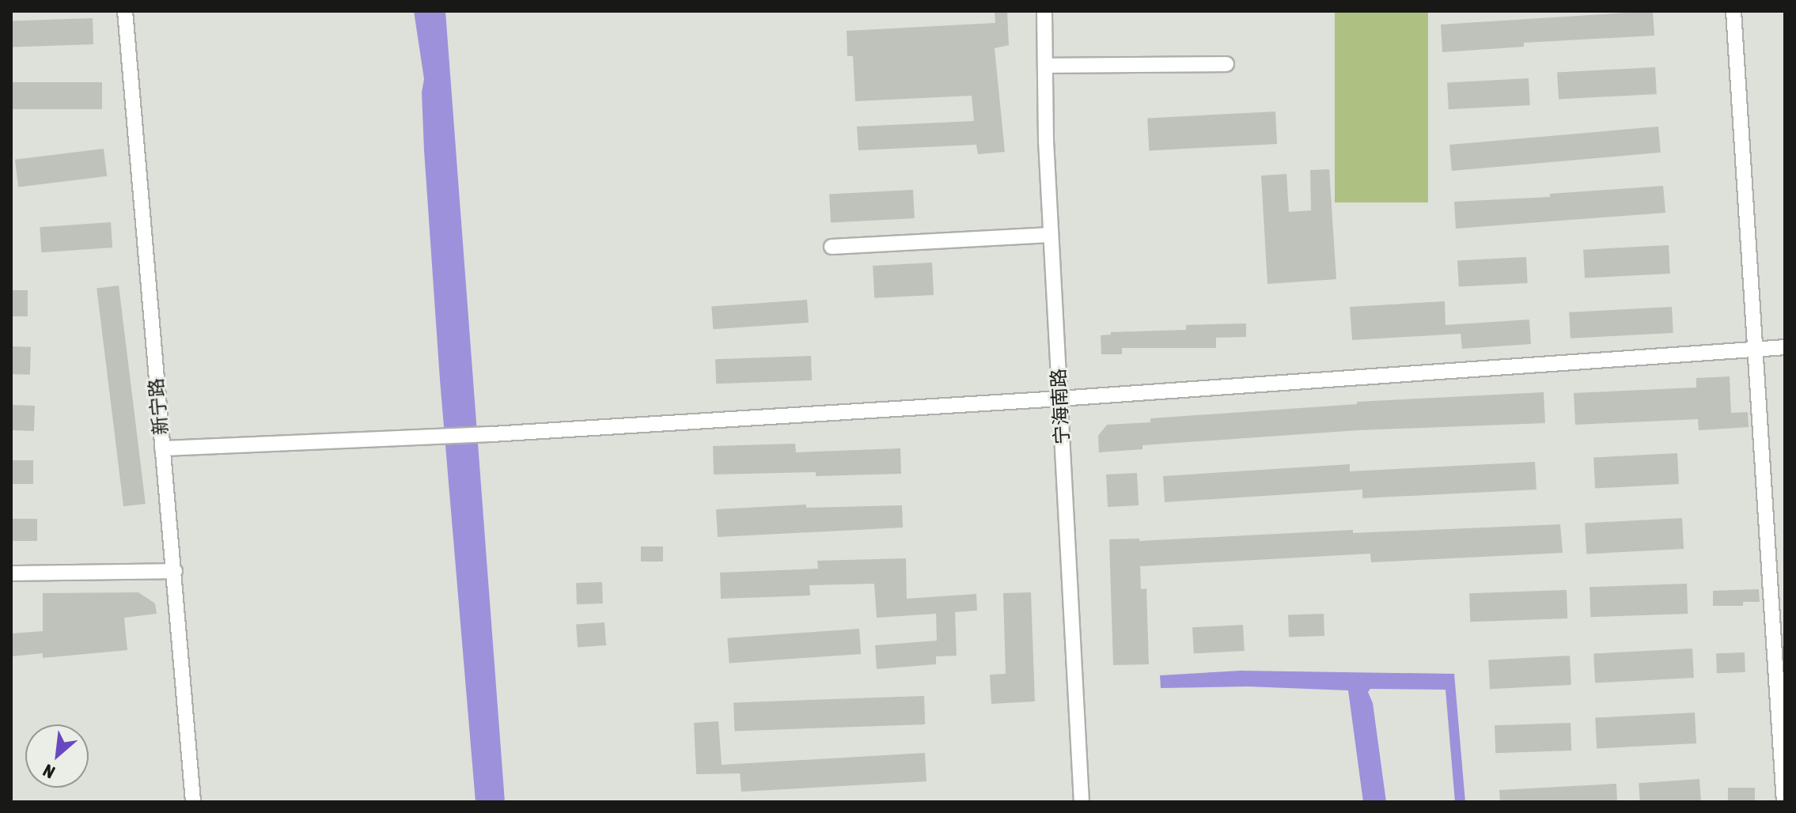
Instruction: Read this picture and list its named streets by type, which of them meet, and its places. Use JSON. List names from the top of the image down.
{
  "streets": {
    "street": ["新宁路", "宁海南路"]
  },
  "north": "bottom left"
}
